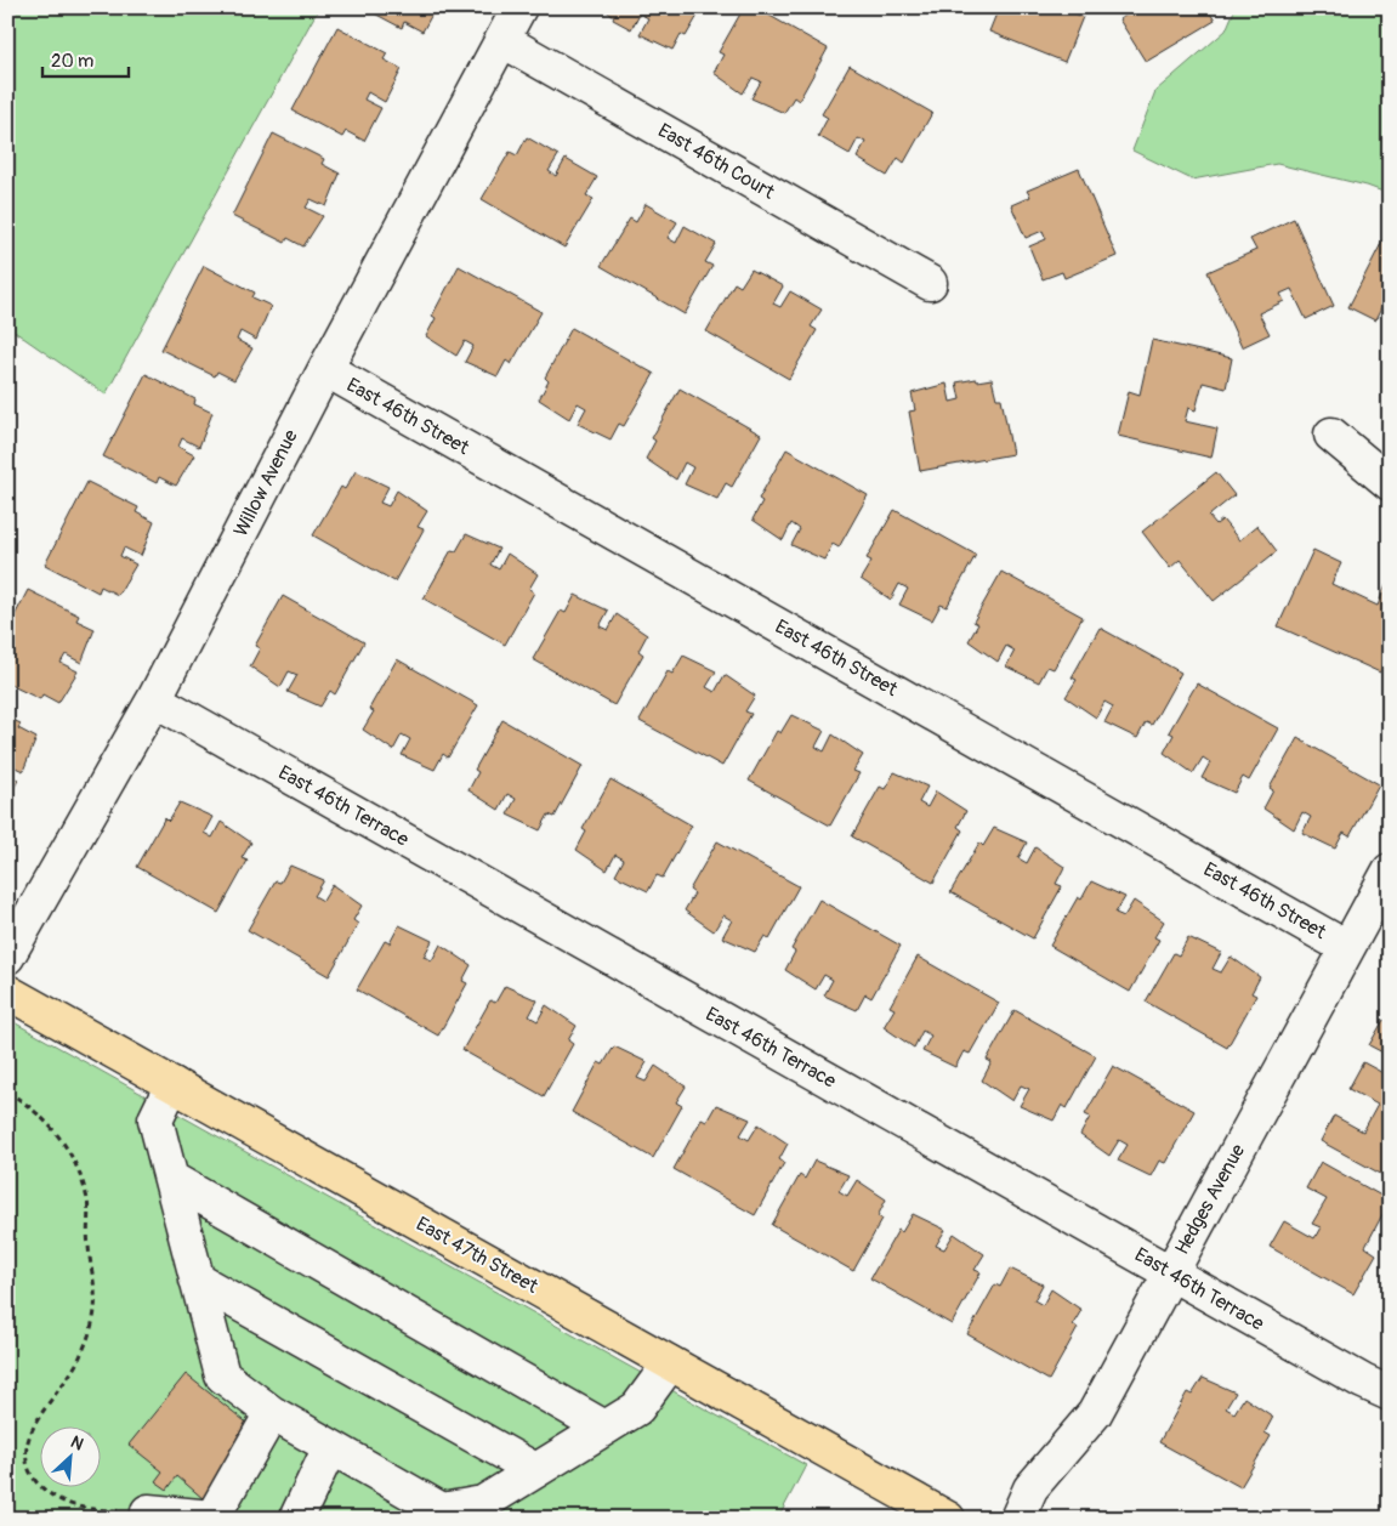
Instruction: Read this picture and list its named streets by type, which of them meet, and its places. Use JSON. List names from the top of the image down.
{
  "streets": {
    "main road": ["East 47th Street"],
    "street": [
      "East 46th Court",
      "East 46th Street",
      "Willow Avenue",
      "East 46th Terrace",
      "Hedges Avenue"
    ]
  },
  "crossings": [
    ["East 46th Court", "Willow Avenue"],
    ["East 46th Street", "Willow Avenue"],
    ["East 46th Street", "Hedges Avenue"],
    ["Willow Avenue", "East 46th Terrace"],
    ["East 46th Terrace", "Hedges Avenue"]
  ],
  "scale_bar": "20 m",
  "north": "top right"
}
